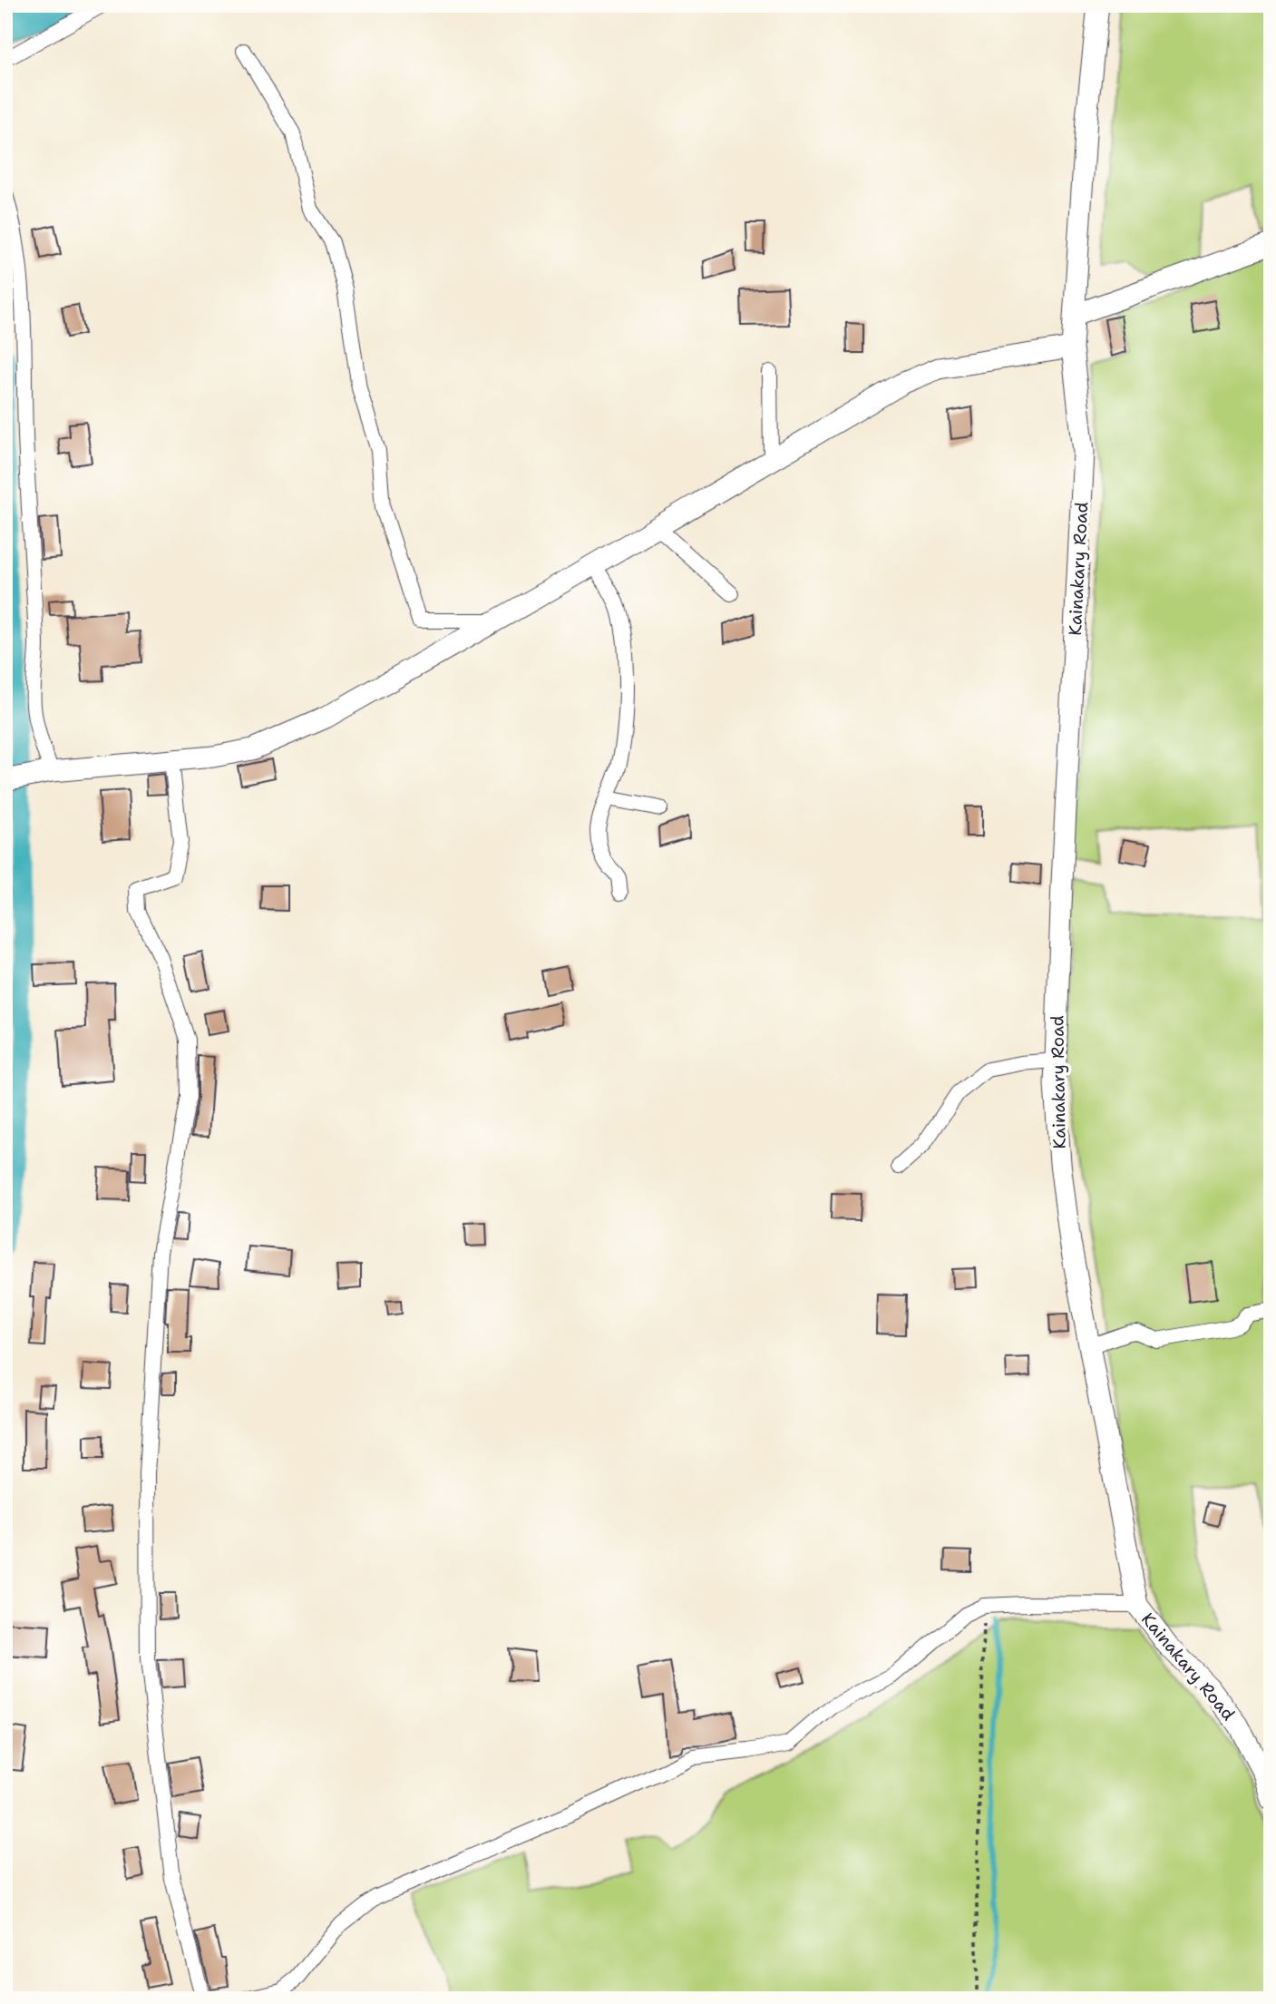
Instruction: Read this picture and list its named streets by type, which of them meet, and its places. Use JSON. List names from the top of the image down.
{
  "streets": {
    "main road": ["Kainakary Road"]
  }
}
